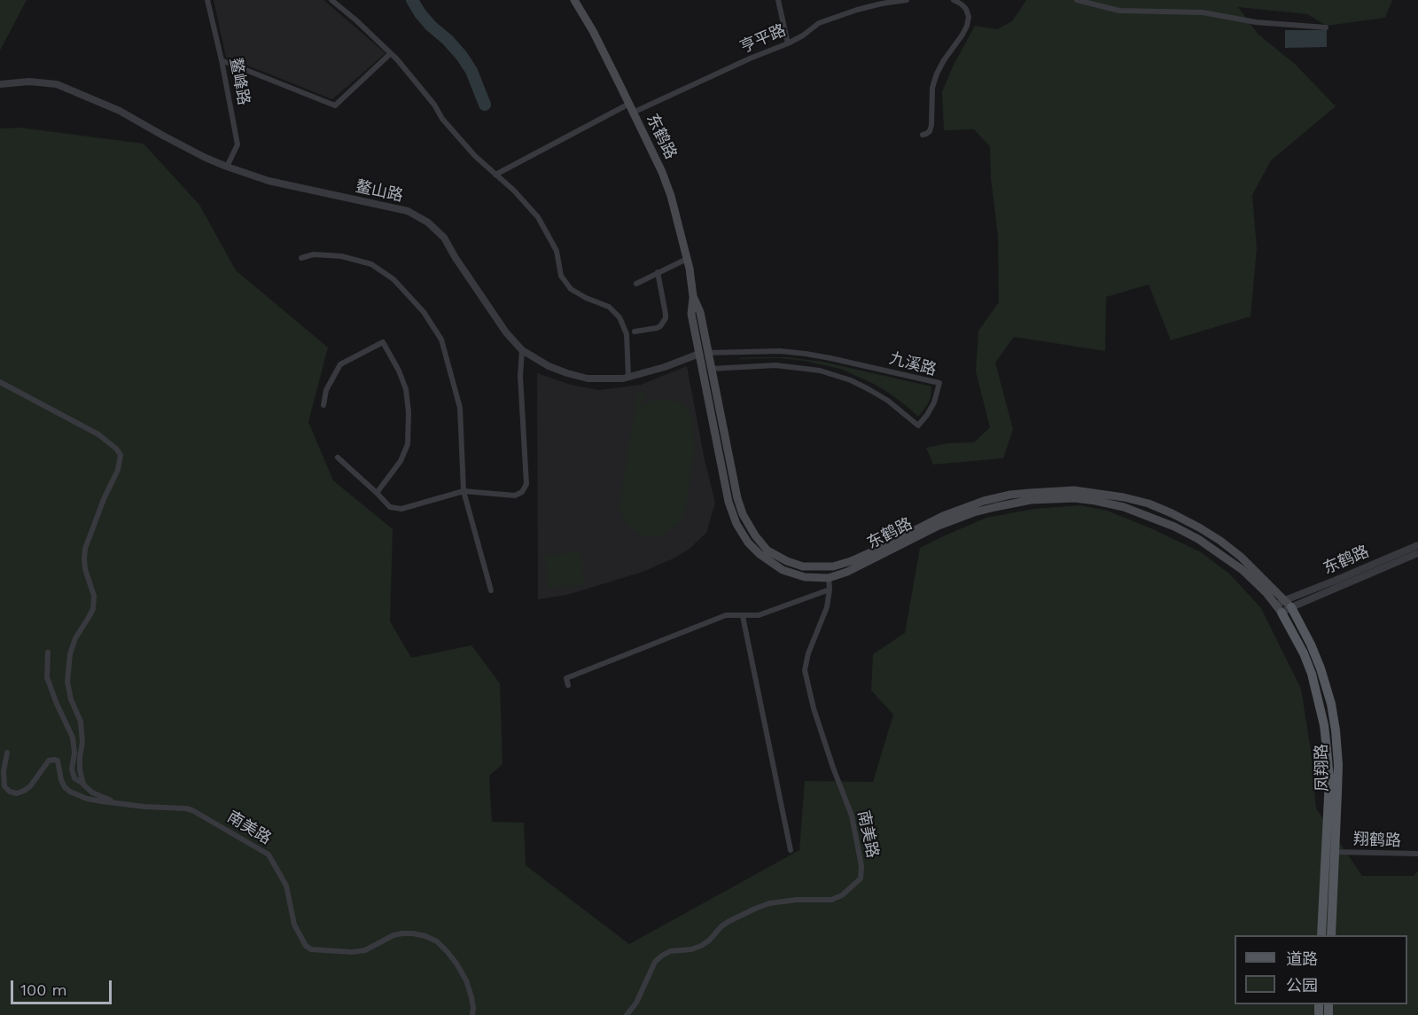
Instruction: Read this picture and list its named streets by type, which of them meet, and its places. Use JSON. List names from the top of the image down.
{
  "streets": {
    "main road": ["东鹤路", "凤翔路"],
    "street": [
      "亨平路",
      "鳌峰路",
      "鳌山路",
      "九溪路",
      "南美路",
      "翔鹤路"
    ]
  },
  "crossings": [
    ["亨平路", "东鹤路"],
    ["鳌峰路", "鳌山路"],
    ["东鹤路", "鳌山路"],
    ["东鹤路", "九溪路"],
    ["东鹤路", "凤翔路"],
    ["东鹤路", "南美路"],
    ["鳌山路", "九溪路"],
    ["凤翔路", "翔鹤路"]
  ],
  "legend": ["道路", "公园"],
  "scale_bar": "100 m"
}
